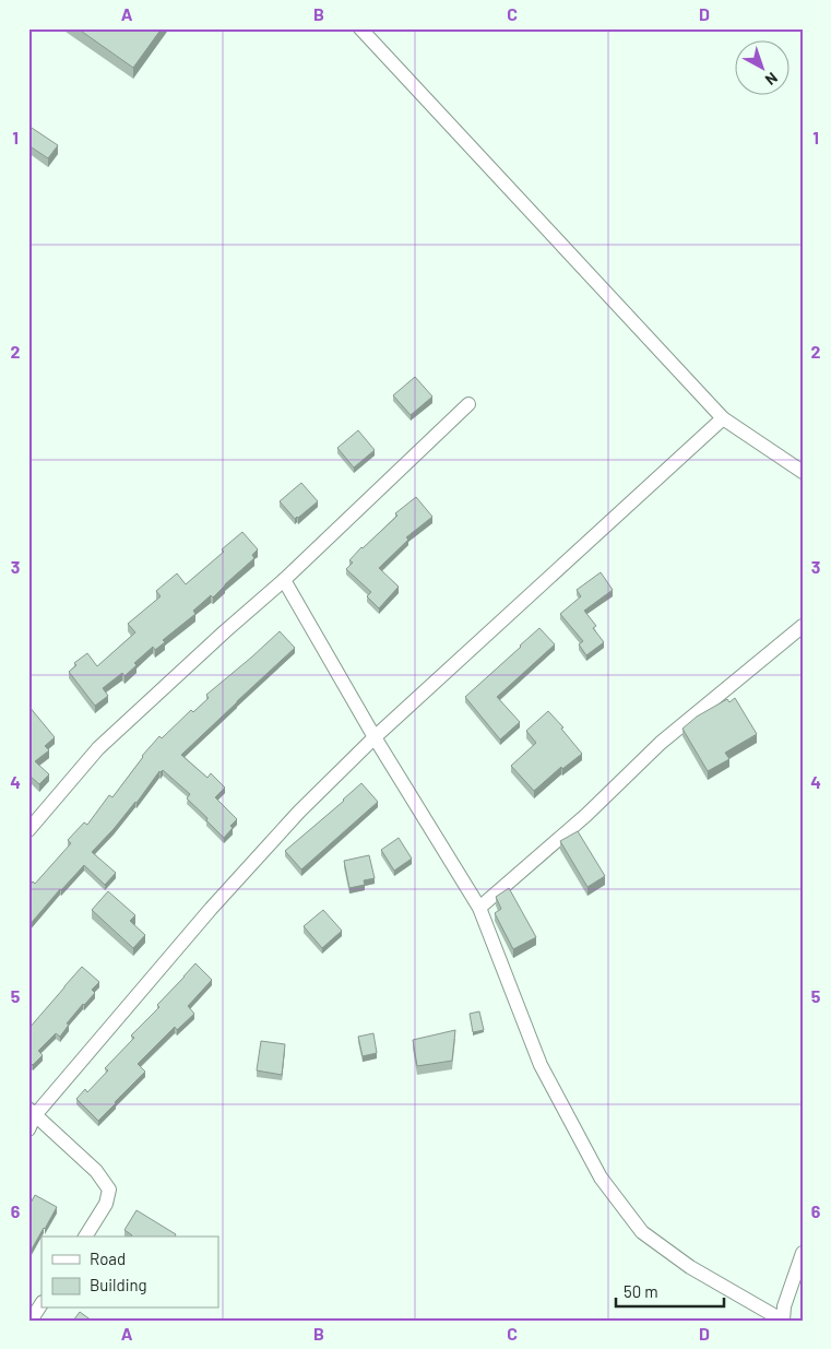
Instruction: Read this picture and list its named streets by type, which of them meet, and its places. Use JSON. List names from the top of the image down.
{
  "legend": ["Road", "Building"],
  "scale_bar": "50 m",
  "north": "bottom right",
  "grid": {
    "columns": [
      "A",
      "B",
      "C",
      "D"
    ],
    "rows": [
      "1",
      "2",
      "3",
      "4",
      "5",
      "6"
    ]
  }
}
